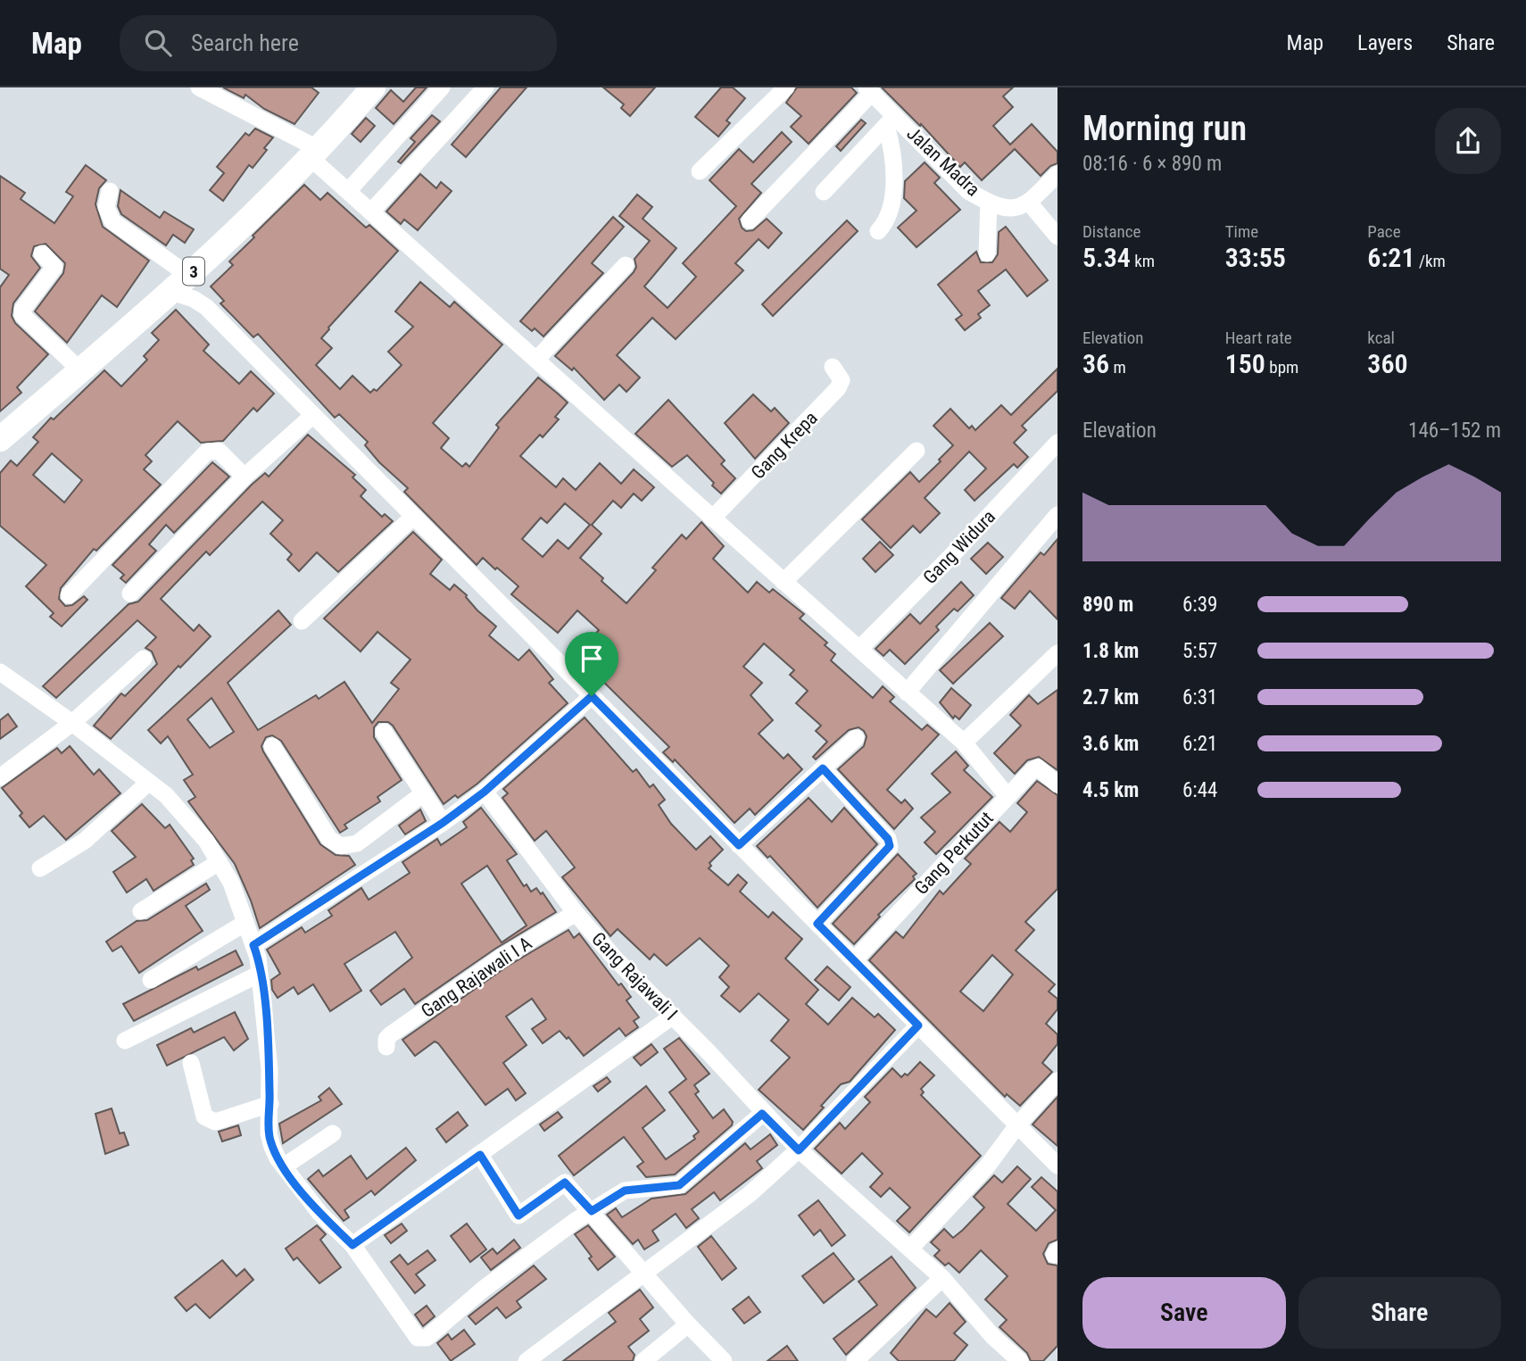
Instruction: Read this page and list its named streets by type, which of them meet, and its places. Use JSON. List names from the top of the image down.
{
  "streets": {
    "highway": ["3"],
    "street": [
      "Jalan Madra",
      "Gang Krepa",
      "Gang Widura",
      "Gang Perkutut",
      "Gang Rajawali I",
      "Gang Rajawali I A"
    ]
  },
  "crossings": [
    ["Gang Rajawali I", "Gang Rajawali I A"]
  ],
  "page": {
    "header": "Map",
    "search": "Search here",
    "nav": ["Map", "Layers", "Share"],
    "heading": ["Morning run", "08:16 · 6 × 890 m"],
    "stats": [
      ["Distance", "5.34 km"],
      ["Time", "33:55"],
      ["Pace", "6:21 /km"],
      ["Elevation", "36 m"],
      ["Heart rate", "150 bpm"],
      ["kcal", "360"]
    ],
    "chart": ["Elevation", "146–152 m"],
    "list": [
      {
        "name": "890 m",
        "note": "6:39"
      },
      {
        "name": "1.8 km",
        "note": "5:57"
      },
      {
        "name": "2.7 km",
        "note": "6:31"
      },
      {
        "name": "3.6 km",
        "note": "6:21"
      },
      {
        "name": "4.5 km",
        "note": "6:44"
      }
    ],
    "buttons": ["Save", "Share"]
  }
}
